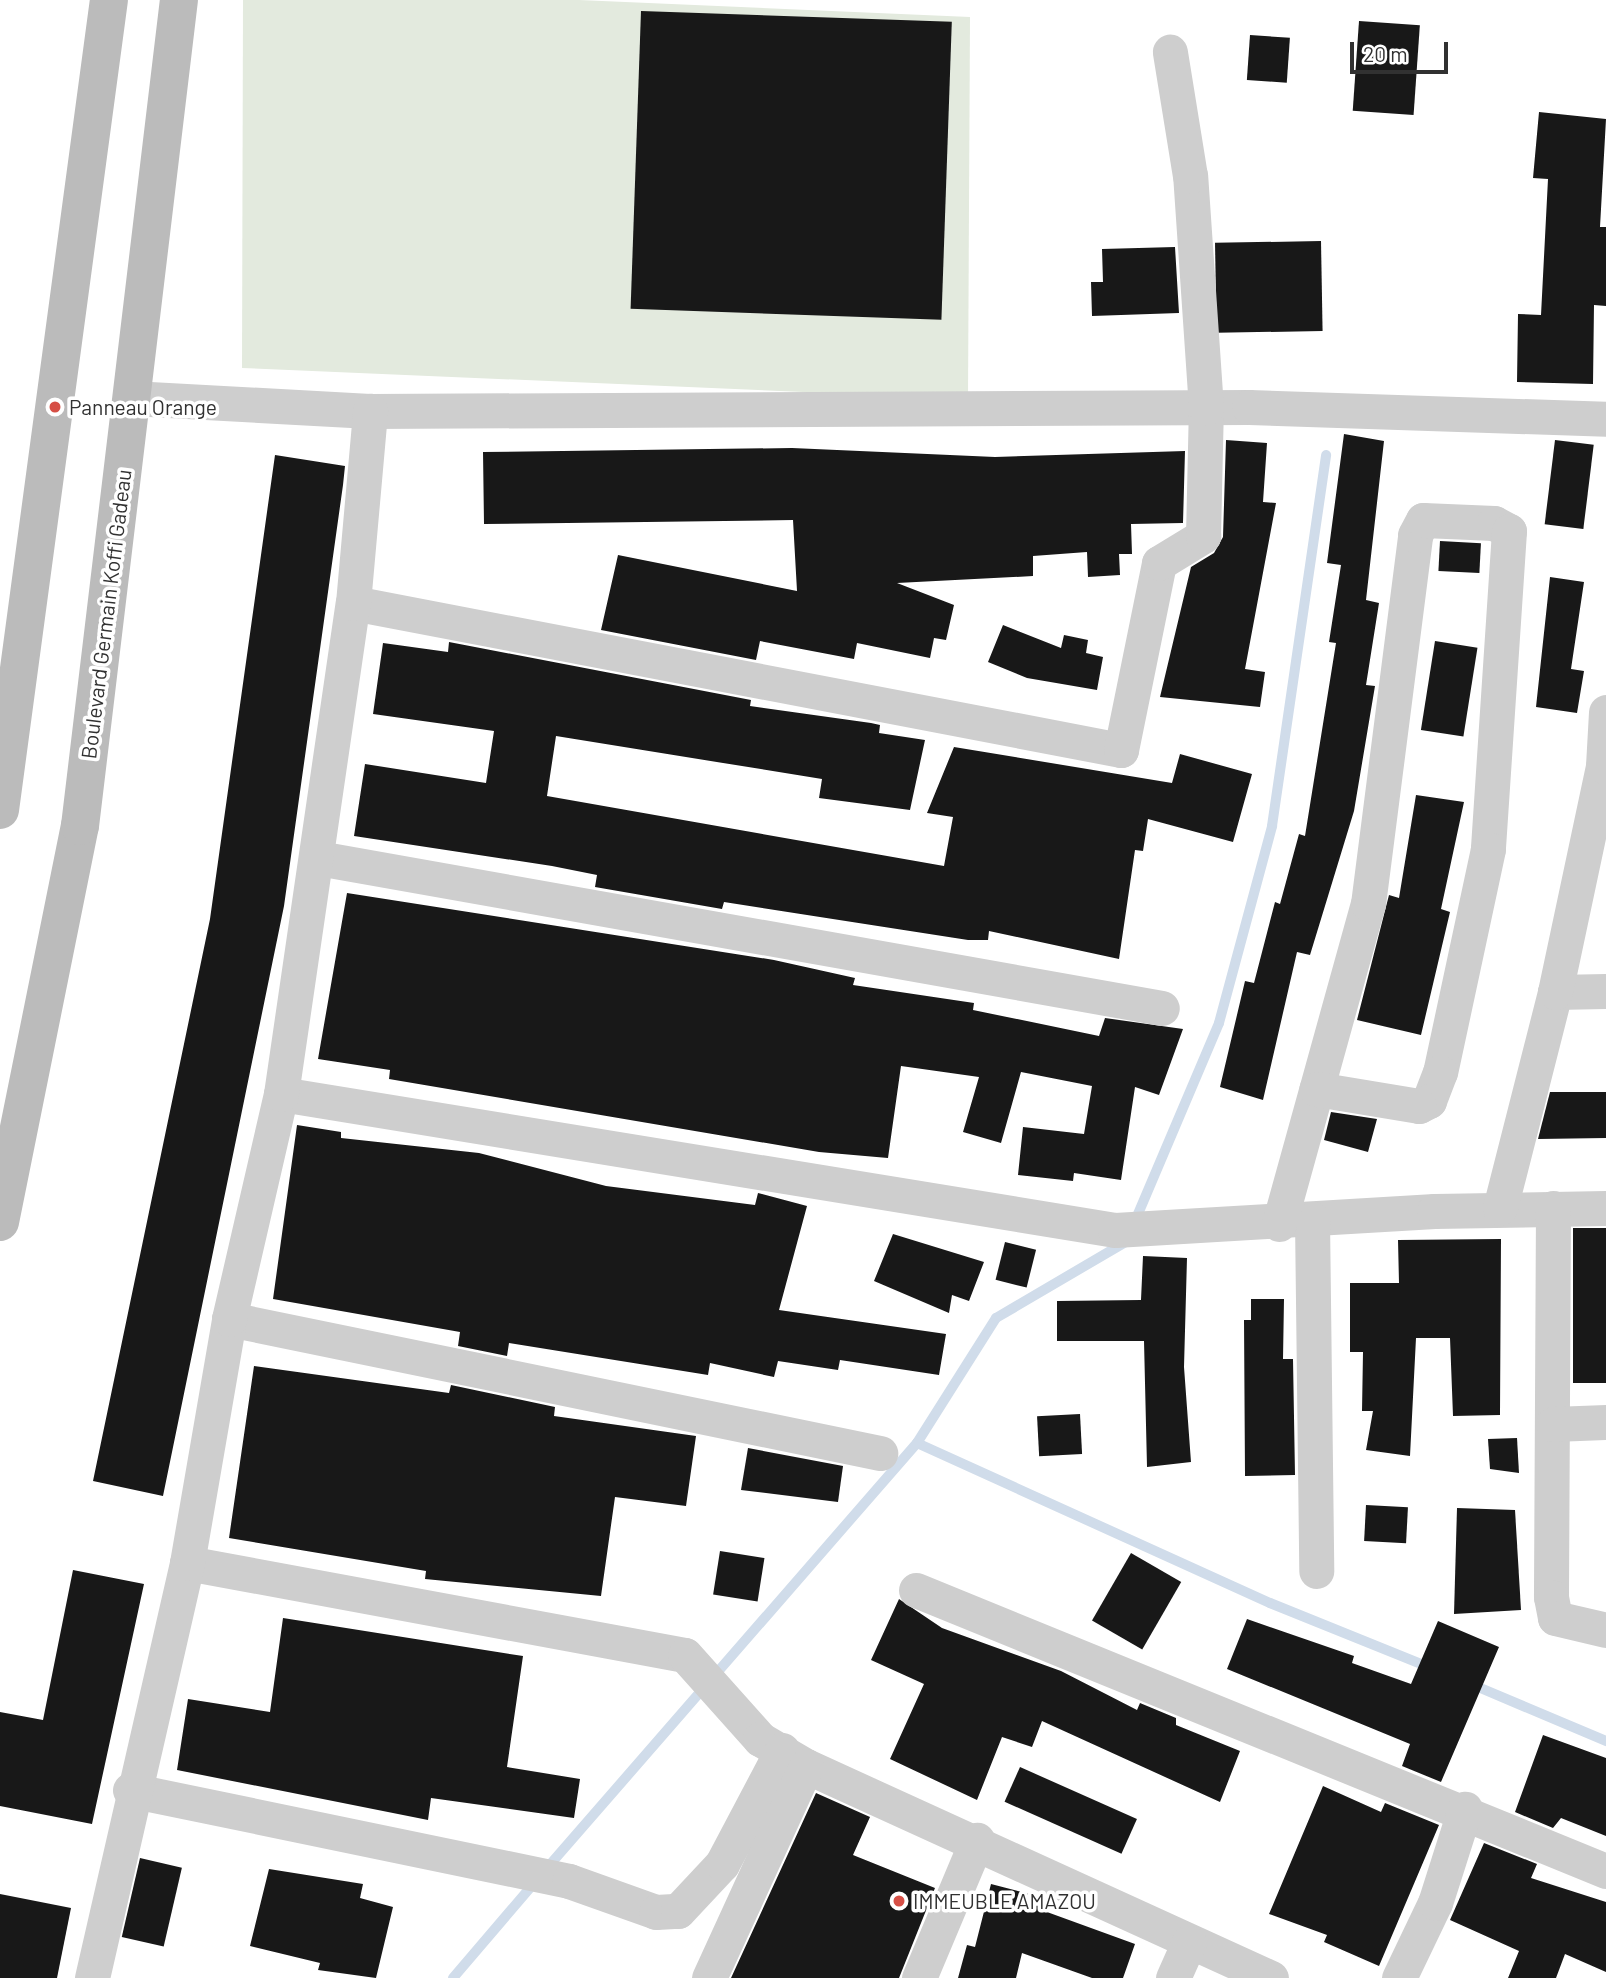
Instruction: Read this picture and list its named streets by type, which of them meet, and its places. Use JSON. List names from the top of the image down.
{
  "streets": {
    "main road": ["Boulevard Germain Koffi Gadeau"]
  },
  "places": ["Panneau Orange", "IMMEUBLE AMAZOU"],
  "scale_bar": "20 m"
}
